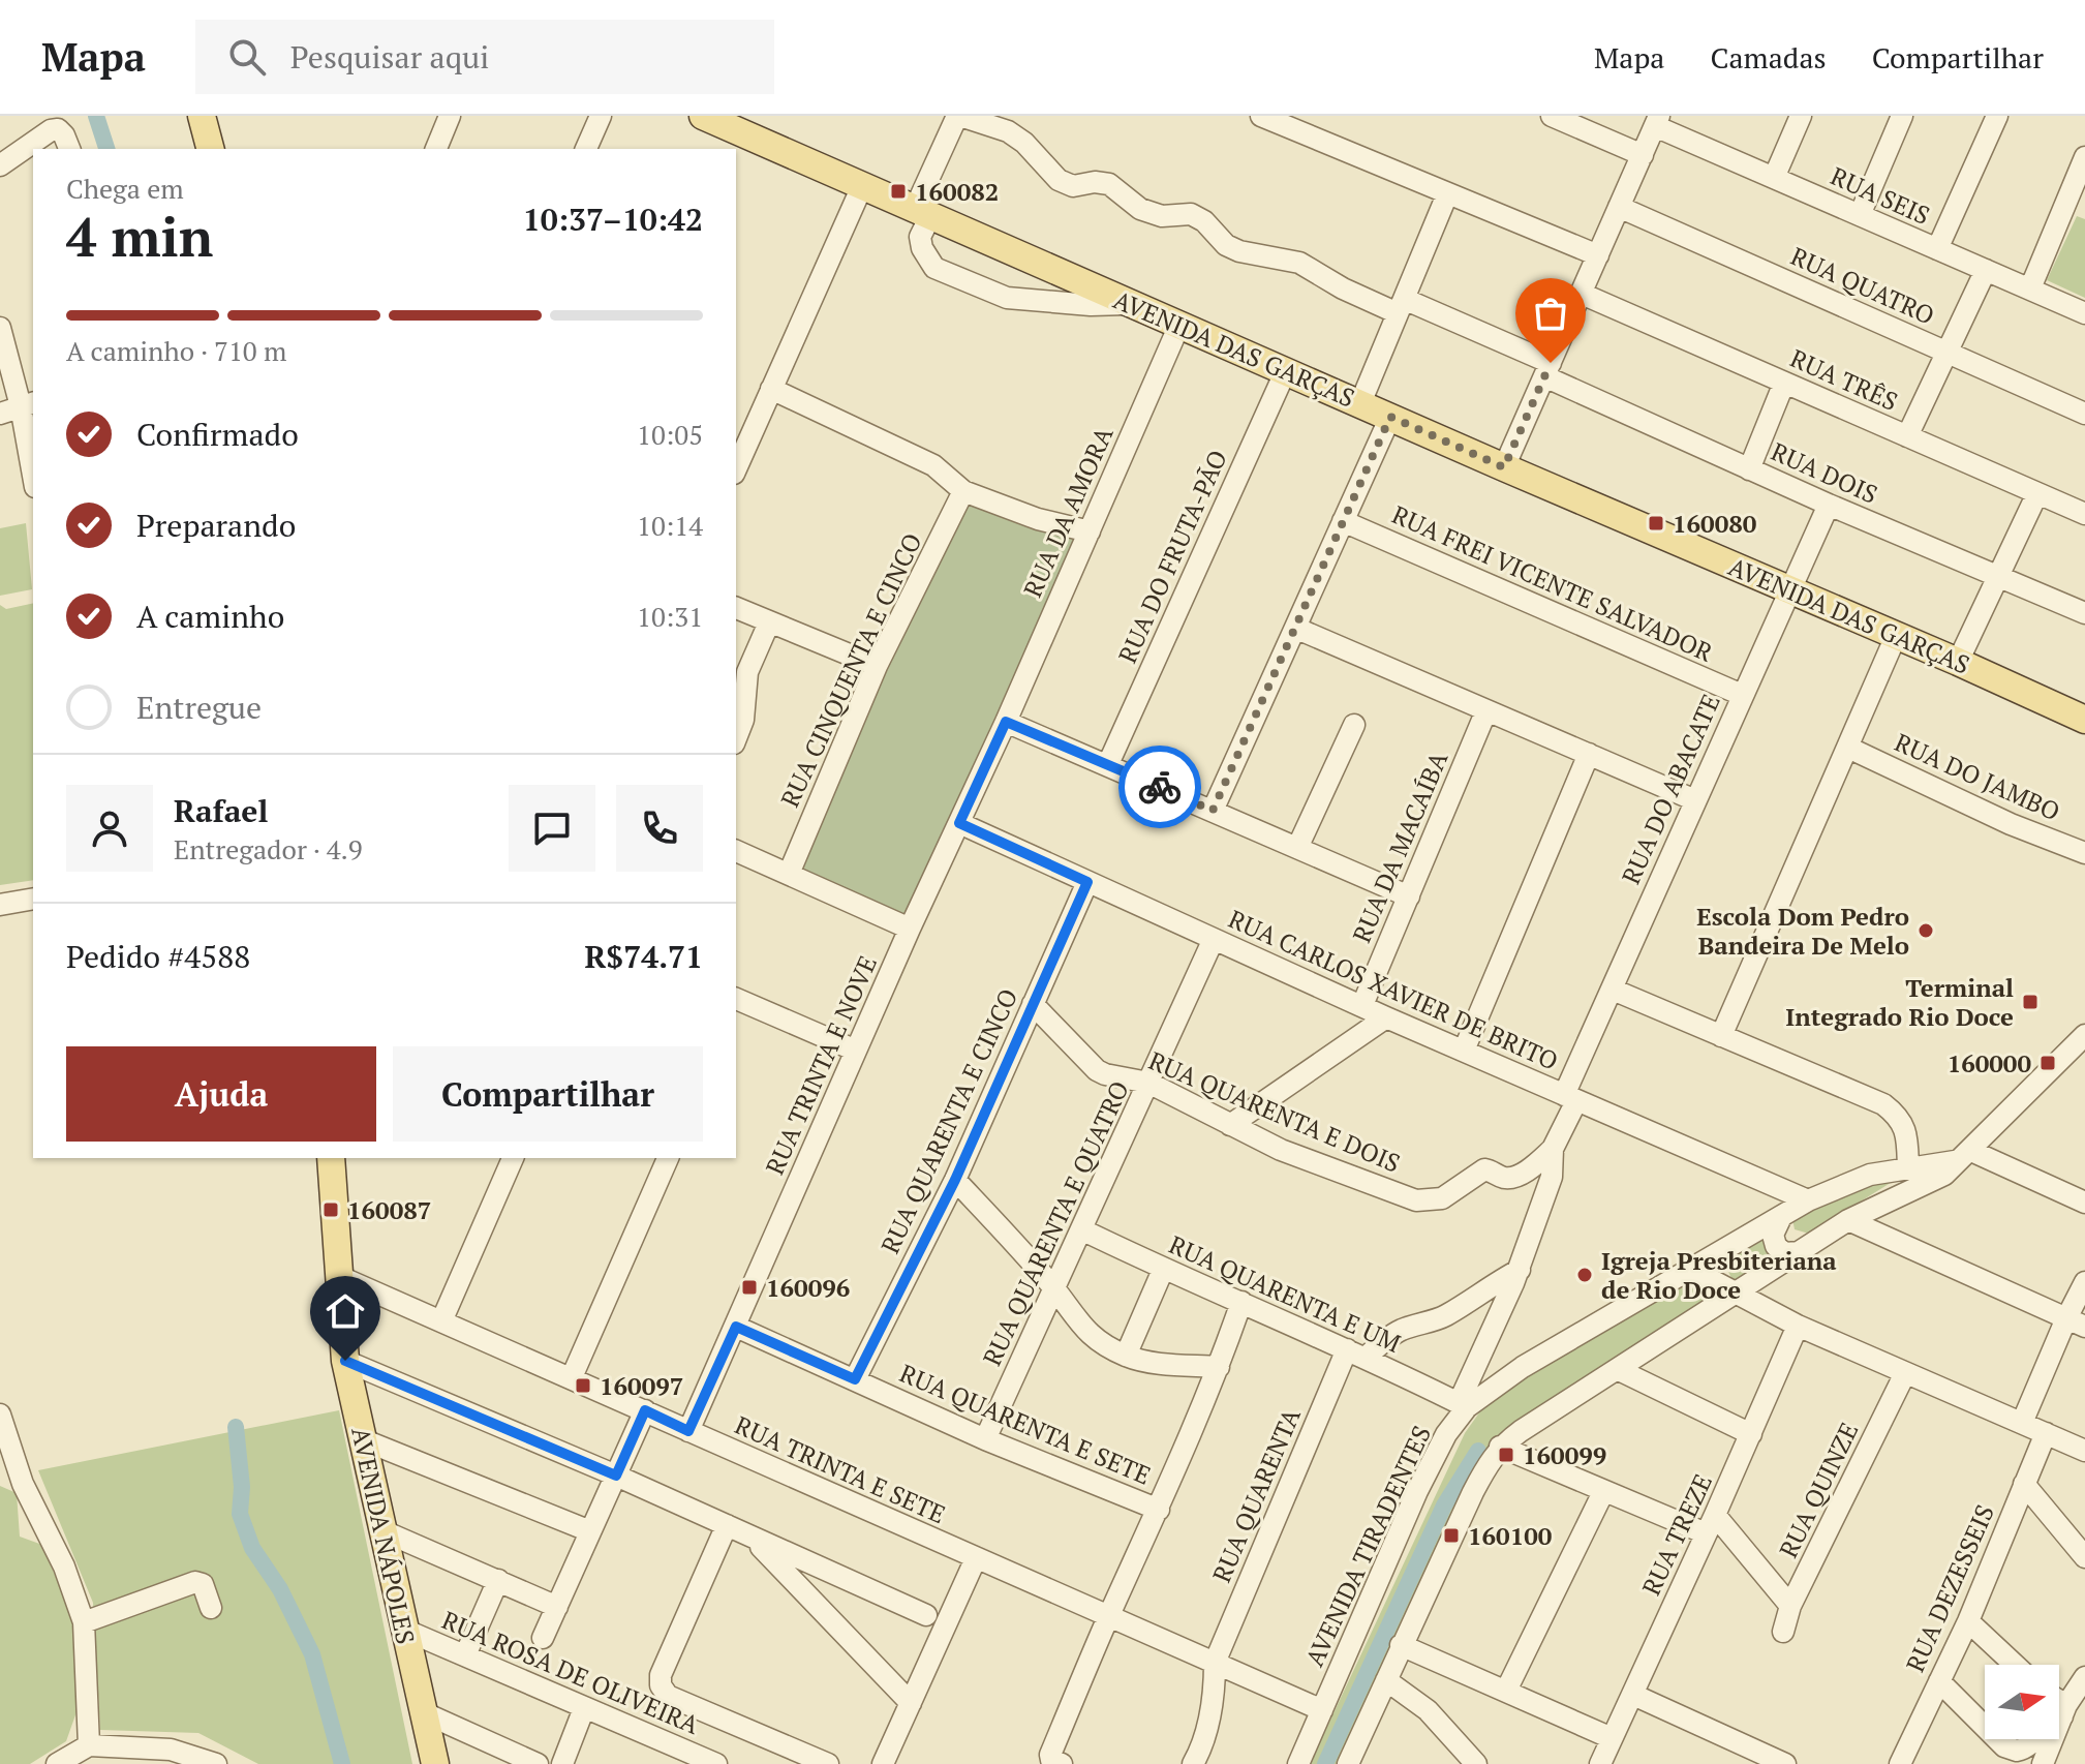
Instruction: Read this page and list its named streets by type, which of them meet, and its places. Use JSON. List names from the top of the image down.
{
  "streets": {
    "main road": ["AVENIDA DAS GARÇAS", "AVENIDA NÁPOLES"],
    "street": [
      "RUA SEIS",
      "RUA QUATRO",
      "RUA TRÊS",
      "RUA DOIS",
      "RUA DA AMORA",
      "RUA DO FRUTA-PÃO",
      "RUA FREI VICENTE SALVADOR",
      "RUA CINQUENTA E CINCO",
      "RUA DO JAMBO",
      "RUA DO ABACATE",
      "RUA DA MACAÍBA",
      "RUA CARLOS XAVIER DE BRITO",
      "RUA TRINTA E NOVE",
      "RUA QUARENTA E DOIS",
      "RUA QUARENTA E CINCO",
      "RUA QUARENTA E QUATRO",
      "RUA QUARENTA E UM",
      "RUA QUARENTA E SETE",
      "RUA TRINTA E SETE",
      "RUA QUINZE",
      "RUA QUARENTA",
      "RUA TREZE",
      "AVENIDA TIRADENTES",
      "RUA DEZESSEIS",
      "RUA ROSA DE OLIVEIRA"
    ]
  },
  "crossings": [
    ["AVENIDA DAS GARÇAS", "RUA DA AMORA"],
    ["AVENIDA DAS GARÇAS", "RUA DO FRUTA-PÃO"],
    ["AVENIDA DAS GARÇAS", "RUA DO ABACATE"],
    ["RUA DOIS", "RUA DO ABACATE"],
    ["RUA DA AMORA", "RUA TRINTA E NOVE"],
    ["RUA FREI VICENTE SALVADOR", "RUA DO ABACATE"],
    ["RUA DO ABACATE", "RUA CARLOS XAVIER DE BRITO"],
    ["RUA DO ABACATE", "RUA QUARENTA E DOIS"],
    ["RUA DA MACAÍBA", "RUA CARLOS XAVIER DE BRITO"],
    ["RUA CARLOS XAVIER DE BRITO", "RUA TRINTA E NOVE"],
    ["RUA CARLOS XAVIER DE BRITO", "RUA QUARENTA E CINCO"],
    ["RUA CARLOS XAVIER DE BRITO", "RUA QUARENTA E QUATRO"],
    ["RUA CARLOS XAVIER DE BRITO", "AVENIDA TIRADENTES"],
    ["RUA TRINTA E NOVE", "RUA QUARENTA E SETE"],
    ["RUA TRINTA E NOVE", "RUA TRINTA E SETE"],
    ["RUA QUARENTA E DOIS", "RUA QUARENTA E CINCO"],
    ["RUA QUARENTA E DOIS", "RUA QUARENTA E QUATRO"],
    ["RUA QUARENTA E CINCO", "RUA QUARENTA E SETE"],
    ["RUA QUARENTA E QUATRO", "RUA QUARENTA E UM"],
    ["RUA QUARENTA E QUATRO", "RUA QUARENTA E SETE"],
    ["RUA QUARENTA E UM", "RUA QUARENTA"],
    ["RUA QUARENTA E UM", "AVENIDA TIRADENTES"],
    ["RUA TRINTA E SETE", "RUA QUARENTA"],
    ["RUA TRINTA E SETE", "AVENIDA NÁPOLES"],
    ["RUA TRINTA E SETE", "AVENIDA TIRADENTES"],
    ["AVENIDA NÁPOLES", "RUA ROSA DE OLIVEIRA"]
  ],
  "places": {
    "transit": [
      "160082",
      "160080",
      "Terminal Integrado Rio Doce",
      "160000",
      "160087",
      "160096",
      "160097",
      "160099",
      "160100"
    ],
    "other": ["Escola Dom Pedro Bandeira De Melo", "Igreja Presbiteriana de Rio Doce"]
  },
  "north": "right",
  "page": {
    "header": "Mapa",
    "search": "Pesquisar aqui",
    "nav": ["Mapa", "Camadas", "Compartilhar"],
    "heading": ["4 min", "Chega em", "10:37–10:42"],
    "panel": [
      "Rafael",
      "Entregador · 4.9",
      "Pedido #4588",
      "R$74.71"
    ],
    "bar": "A caminho · 710 m",
    "list": [
      ["Confirmado", "10:05"],
      ["Preparando", "10:14"],
      ["A caminho", "10:31"],
      "Entregue"
    ],
    "buttons": ["Ajuda", "Compartilhar"]
  }
}
